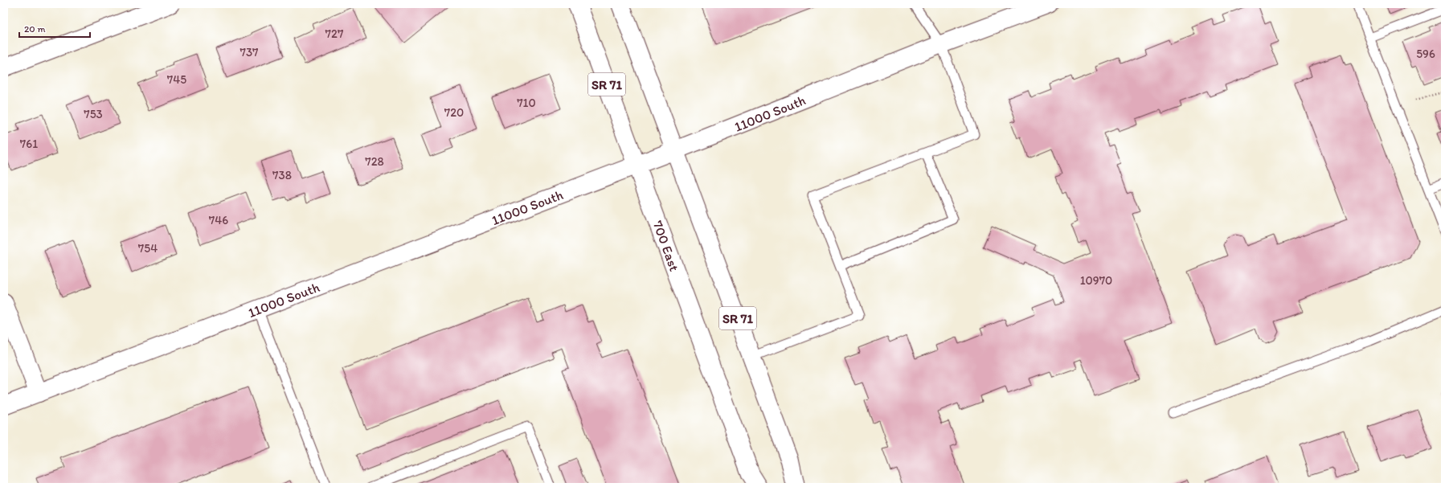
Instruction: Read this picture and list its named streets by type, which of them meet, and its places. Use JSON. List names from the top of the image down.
{
  "streets": {
    "street": ["SR 71", "11000 South", "700 East"]
  },
  "crossings": [
    ["SR 71", "11000 South"],
    ["11000 South", "700 East"]
  ],
  "house_numbers": [
    "727",
    "737",
    "596",
    "745",
    "710",
    "720",
    "753",
    "761",
    "728",
    "738",
    "746",
    "754",
    "10970"
  ],
  "scale_bar": "20 m"
}
